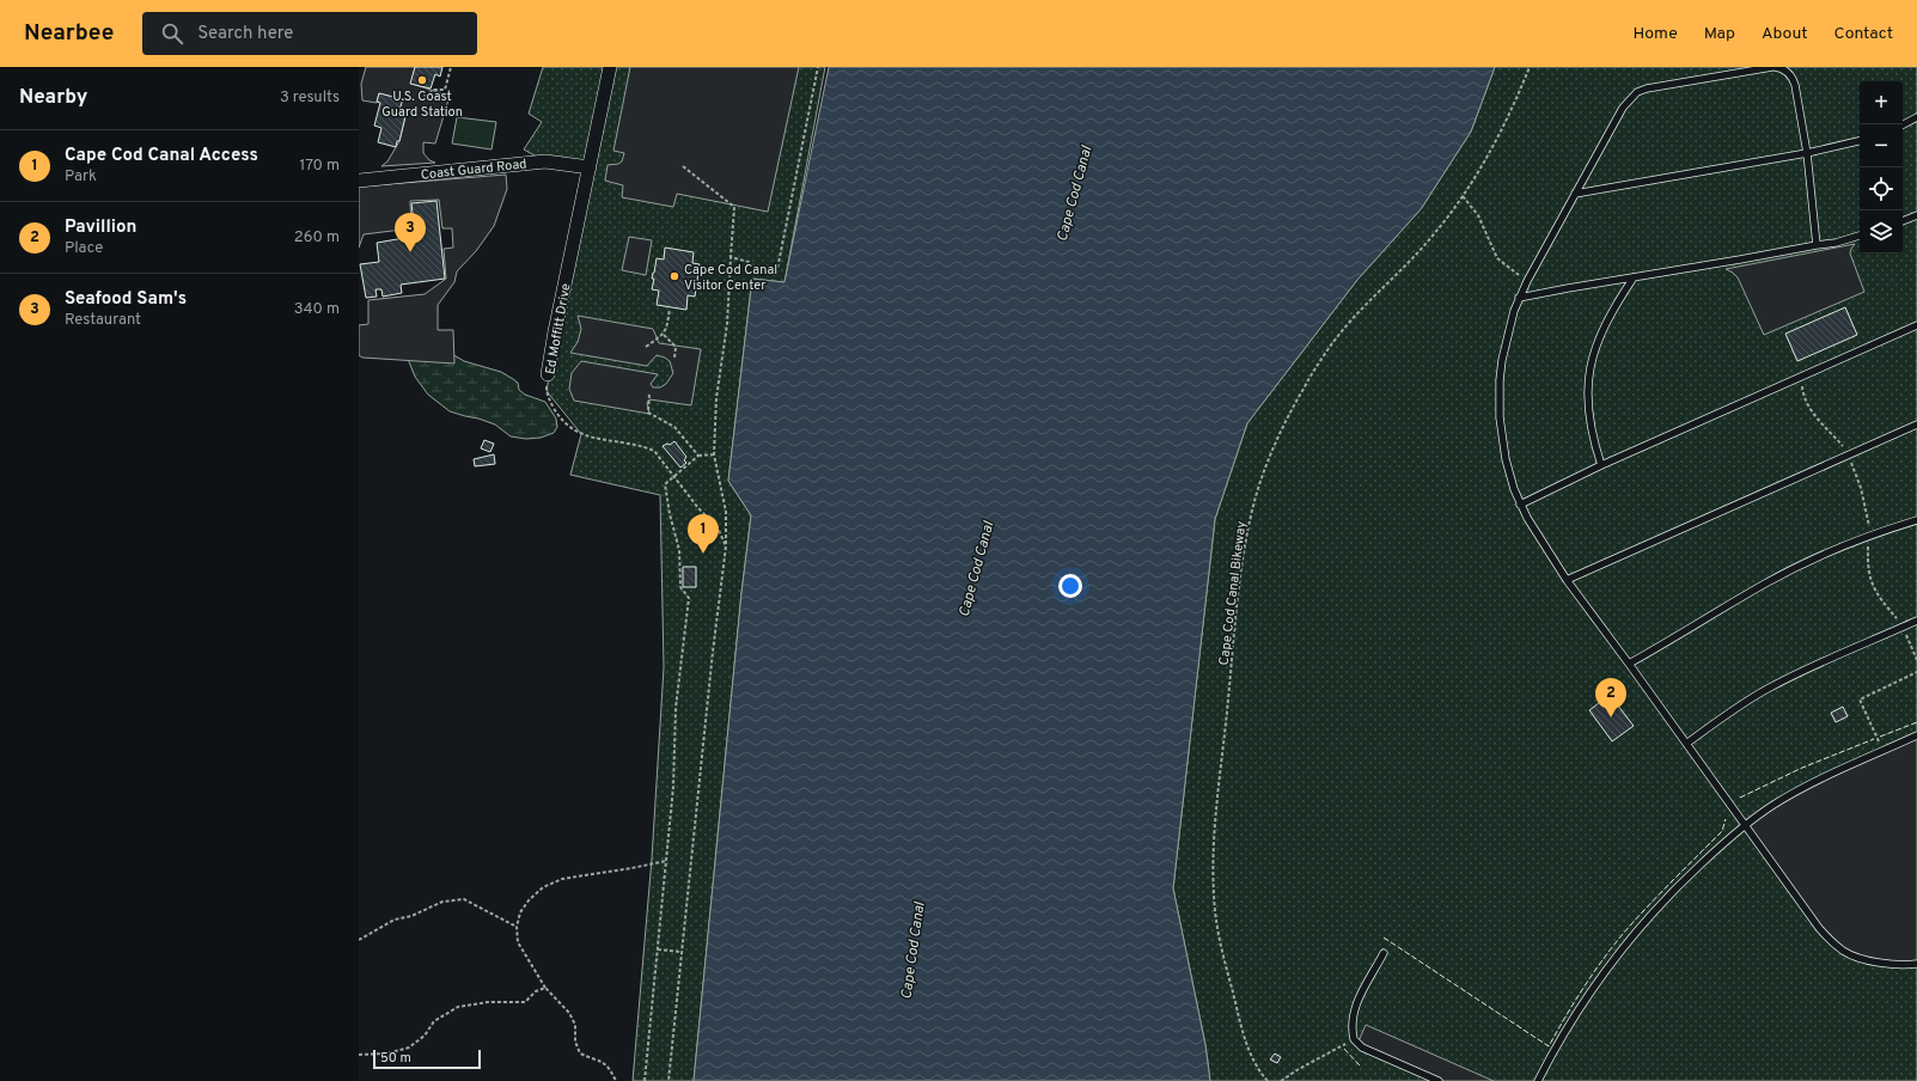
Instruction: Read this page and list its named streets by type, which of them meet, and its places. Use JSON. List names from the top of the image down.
{
  "streets": {
    "street": ["Coast Guard Road", "Ed Moffitt Drive"],
    "path": ["Cape Cod Canal Bikeway"]
  },
  "crossings": [
    ["Coast Guard Road", "Ed Moffitt Drive"]
  ],
  "water": ["Cape Cod Canal"],
  "places": ["U.S. Coast Guard Station", "Cape Cod Canal Visitor Center"],
  "scale_bar": "50 m",
  "page": {
    "header": "Nearbee",
    "search": "Search here",
    "nav": [
      "Home",
      "Map",
      "About",
      "Contact"
    ],
    "heading": ["Nearby", "3 results"],
    "map_buttons": ["+", "−"],
    "list": [
      {
        "mark": "1",
        "name": "Cape Cod Canal Access",
        "note": "Park",
        "value": "170 m"
      },
      {
        "mark": "2",
        "name": "Pavillion",
        "note": "Place",
        "value": "260 m"
      },
      {
        "mark": "3",
        "name": "Seafood Sam's",
        "note": "Restaurant",
        "value": "340 m"
      }
    ],
    "pins": ["3", "1", "2"],
    "scale": "50 m"
  }
}
